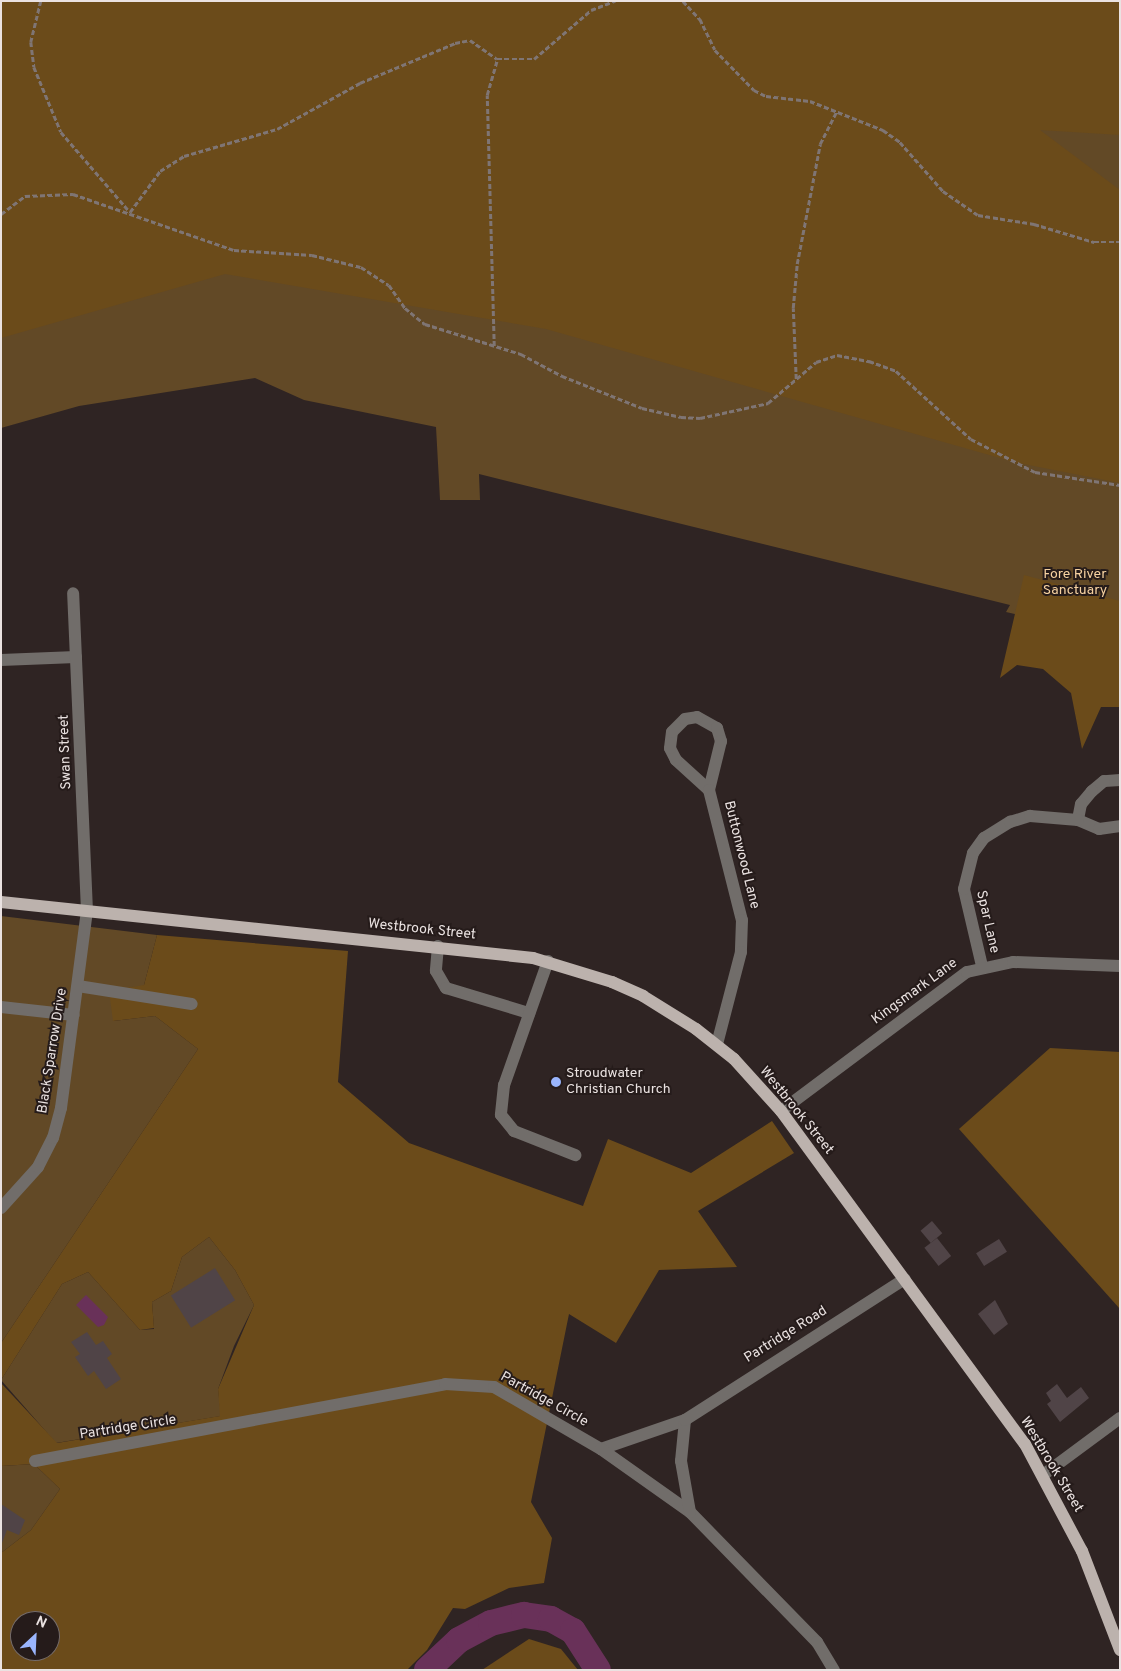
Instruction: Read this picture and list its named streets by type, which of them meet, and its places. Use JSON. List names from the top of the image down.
{
  "streets": {
    "main road": ["Westbrook Street"],
    "street": [
      "Swan Street",
      "Buttonwood Lane",
      "Spar Lane",
      "Kingsmark Lane",
      "Black Sparrow Drive",
      "Partridge Road",
      "Partridge Circle"
    ]
  },
  "crossings": [
    ["Swan Street", "Westbrook Street"],
    ["Swan Street", "Black Sparrow Drive"],
    ["Buttonwood Lane", "Westbrook Street"],
    ["Spar Lane", "Kingsmark Lane"],
    ["Westbrook Street", "Kingsmark Lane"],
    ["Westbrook Street", "Black Sparrow Drive"],
    ["Westbrook Street", "Partridge Road"],
    ["Partridge Road", "Partridge Circle"]
  ],
  "parks": ["Fore River Sanctuary"],
  "places": ["Stroudwater Christian Church"],
  "north": "top right"
}
